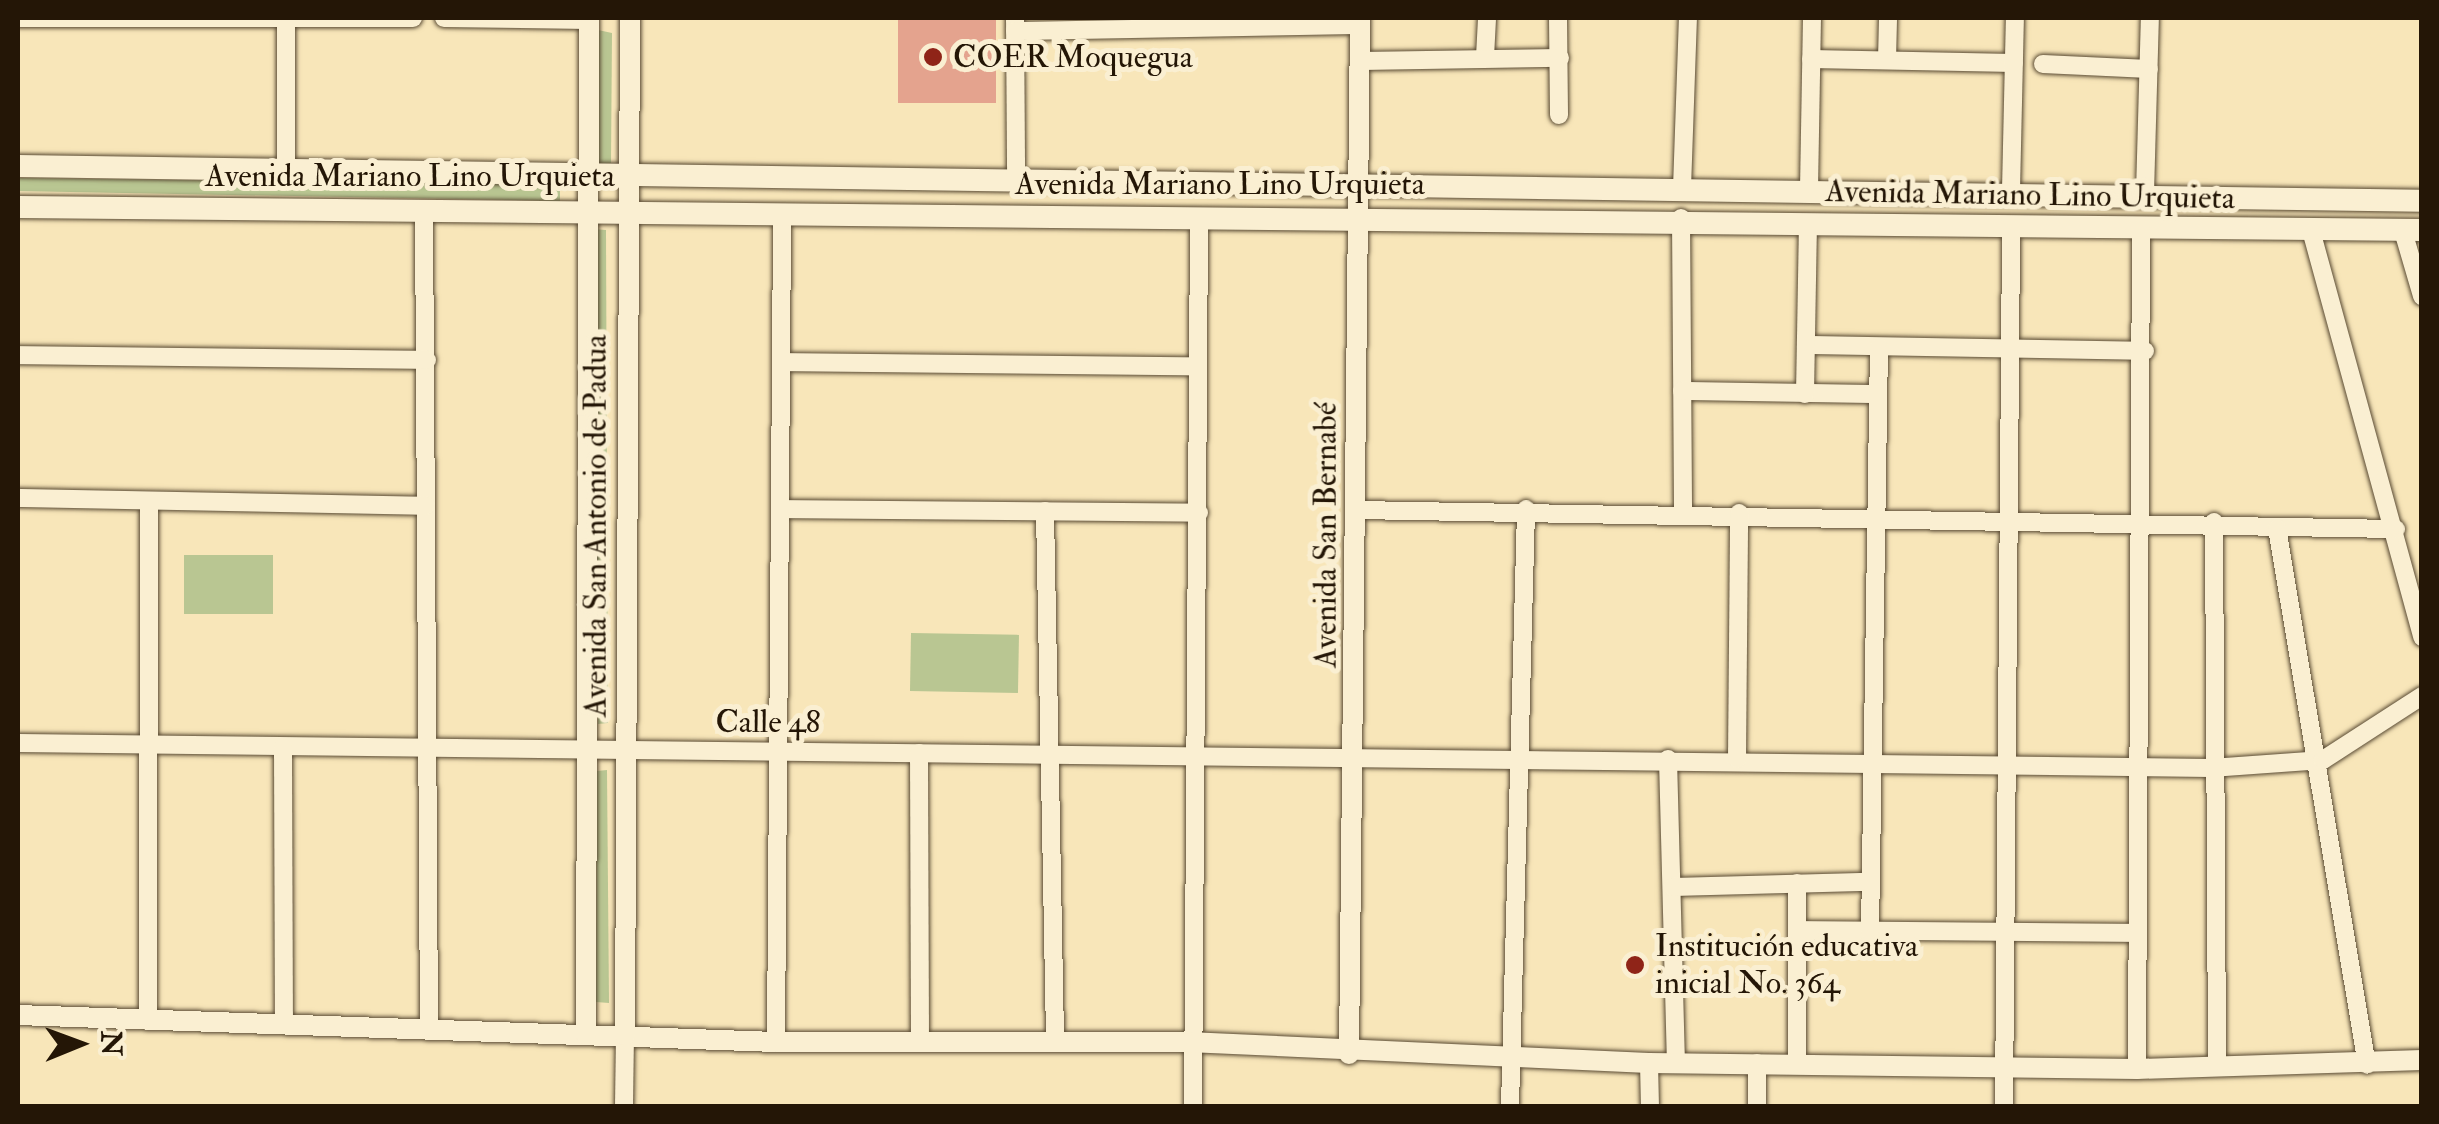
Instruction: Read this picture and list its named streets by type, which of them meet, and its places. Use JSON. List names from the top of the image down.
{
  "streets": {
    "main road": ["Avenida Mariano Lino Urquieta"],
    "street": ["Avenida San Antonio de Padua", "Avenida San Bernabé", "Calle 48"]
  },
  "crossings": [
    ["Avenida Mariano Lino Urquieta", "Avenida San Antonio de Padua"],
    ["Avenida Mariano Lino Urquieta", "Avenida San Bernabé"],
    ["Avenida San Antonio de Padua", "Calle 48"],
    ["Avenida San Bernabé", "Calle 48"]
  ],
  "places": ["COER Moquegua", "Institución educativa inicial No. 364"],
  "north": "right"
}
